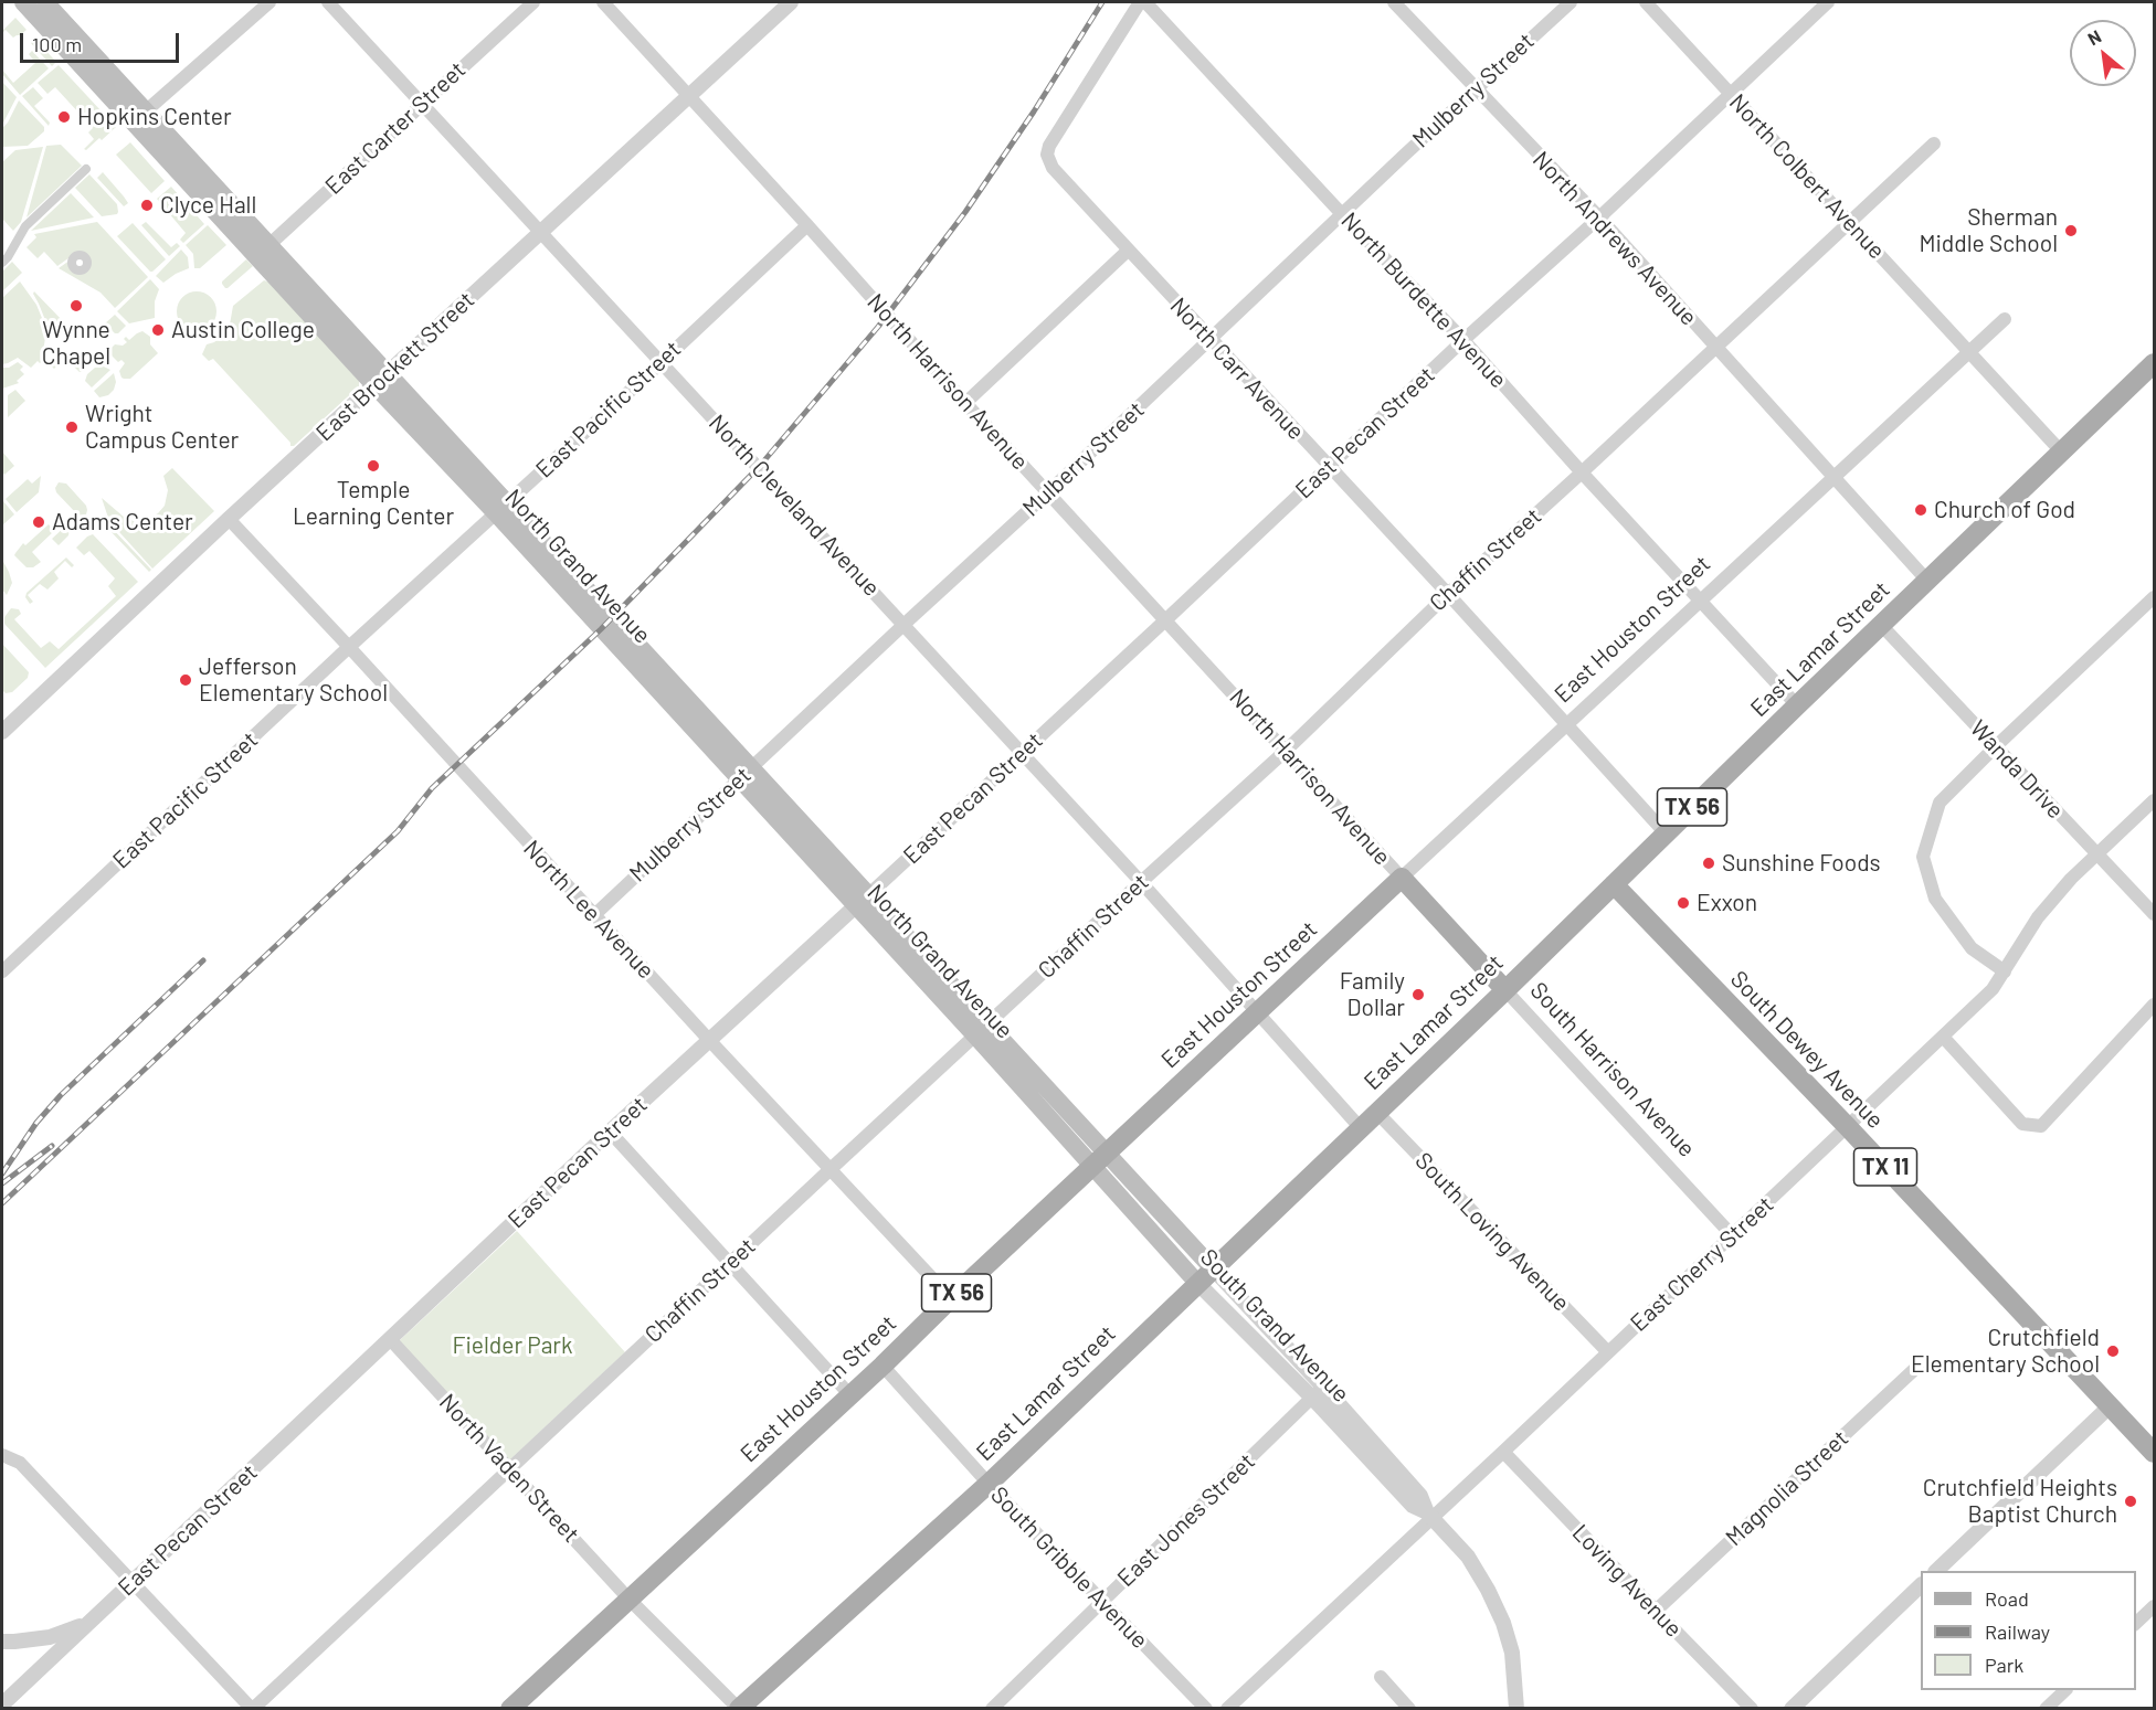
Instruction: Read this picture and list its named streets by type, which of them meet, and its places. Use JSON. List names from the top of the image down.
{
  "streets": {
    "main road": [
      "North Grand Avenue",
      "East Houston Street",
      "East Lamar Street",
      "TX 56",
      "South Dewey Avenue",
      "South Harrison Avenue",
      "TX 11",
      "South Grand Avenue"
    ],
    "street": [
      "Mulberry Street",
      "East Carter Street",
      "North Colbert Avenue",
      "North Andrews Avenue",
      "North Burdette Avenue",
      "East Brockett Street",
      "North Carr Avenue",
      "North Harrison Avenue",
      "East Pacific Street",
      "East Pecan Street",
      "North Cleveland Avenue",
      "Chaffin Street",
      "Wanda Drive",
      "North Lee Avenue",
      "South Loving Avenue",
      "East Cherry Street",
      "North Vaden Street",
      "Magnolia Street",
      "East Jones Street",
      "South Gribble Avenue",
      "Loving Avenue"
    ]
  },
  "crossings": [
    ["Mulberry Street", "North Andrews Avenue"],
    ["Mulberry Street", "North Burdette Avenue"],
    ["Mulberry Street", "North Carr Avenue"],
    ["Mulberry Street", "North Harrison Avenue"],
    ["Mulberry Street", "North Cleveland Avenue"],
    ["Mulberry Street", "North Grand Avenue"],
    ["Mulberry Street", "North Lee Avenue"],
    ["East Carter Street", "North Cleveland Avenue"],
    ["East Carter Street", "North Grand Avenue"],
    ["North Colbert Avenue", "East Pecan Street"],
    ["North Colbert Avenue", "Chaffin Street"],
    ["North Colbert Avenue", "East Houston Street"],
    ["North Colbert Avenue", "East Lamar Street"],
    ["North Andrews Avenue", "East Pecan Street"],
    ["North Andrews Avenue", "Chaffin Street"],
    ["North Andrews Avenue", "East Houston Street"],
    ["North Andrews Avenue", "East Lamar Street"],
    ["North Burdette Avenue", "East Pecan Street"],
    ["North Burdette Avenue", "Chaffin Street"],
    ["North Burdette Avenue", "East Houston Street"],
    ["North Burdette Avenue", "East Lamar Street"],
    ["East Brockett Street", "North Harrison Avenue"],
    ["East Brockett Street", "North Cleveland Avenue"],
    ["East Brockett Street", "North Grand Avenue"],
    ["East Brockett Street", "North Lee Avenue"],
    ["North Carr Avenue", "East Pecan Street"],
    ["North Carr Avenue", "Chaffin Street"],
    ["North Carr Avenue", "East Houston Street"],
    ["North Carr Avenue", "East Lamar Street"],
    ["North Harrison Avenue", "East Pacific Street"],
    ["North Harrison Avenue", "East Pecan Street"],
    ["North Harrison Avenue", "Chaffin Street"],
    ["North Harrison Avenue", "East Houston Street"],
    ["North Harrison Avenue", "South Harrison Avenue"],
    ["East Pacific Street", "North Cleveland Avenue"],
    ["East Pacific Street", "North Grand Avenue"],
    ["East Pacific Street", "North Lee Avenue"],
    ["East Pecan Street", "North Cleveland Avenue"],
    ["East Pecan Street", "North Grand Avenue"],
    ["East Pecan Street", "North Lee Avenue"],
    ["East Pecan Street", "North Vaden Street"],
    ["North Cleveland Avenue", "Chaffin Street"],
    ["North Cleveland Avenue", "East Houston Street"],
    ["North Cleveland Avenue", "East Lamar Street"],
    ["Chaffin Street", "North Grand Avenue"],
    ["Chaffin Street", "North Lee Avenue"],
    ["Chaffin Street", "North Vaden Street"],
    ["North Grand Avenue", "East Houston Street"],
    ["North Grand Avenue", "South Grand Avenue"],
    ["East Houston Street", "North Lee Avenue"],
    ["East Houston Street", "South Harrison Avenue"],
    ["East Houston Street", "South Grand Avenue"],
    ["East Houston Street", "North Vaden Street"],
    ["East Houston Street", "South Gribble Avenue"],
    ["East Lamar Street", "Wanda Drive"],
    ["East Lamar Street", "South Dewey Avenue"],
    ["East Lamar Street", "South Harrison Avenue"],
    ["East Lamar Street", "South Loving Avenue"],
    ["East Lamar Street", "South Grand Avenue"],
    ["East Lamar Street", "North Vaden Street"],
    ["East Lamar Street", "South Gribble Avenue"],
    ["Wanda Drive", "East Cherry Street"],
    ["South Dewey Avenue", "East Cherry Street"],
    ["South Harrison Avenue", "East Cherry Street"],
    ["South Loving Avenue", "East Cherry Street"],
    ["East Cherry Street", "South Grand Avenue"],
    ["East Cherry Street", "Loving Avenue"],
    ["South Grand Avenue", "East Jones Street"],
    ["Magnolia Street", "Loving Avenue"],
    ["East Jones Street", "South Gribble Avenue"]
  ],
  "parks": ["Fielder Park"],
  "places": [
    "Hopkins Center",
    "Clyce Hall",
    "Sherman Middle School",
    "Wynne Chapel",
    "Austin College",
    "Wright Campus Center",
    "Temple Learning Center",
    "Church of God",
    "Adams Center",
    "Jefferson Elementary School",
    "Sunshine Foods",
    "Exxon",
    "Family Dollar",
    "Crutchfield Elementary School",
    "Crutchfield Heights Baptist Church"
  ],
  "legend": ["Road", "Railway", "Park"],
  "scale_bar": "100 m",
  "north": "top left"
}
